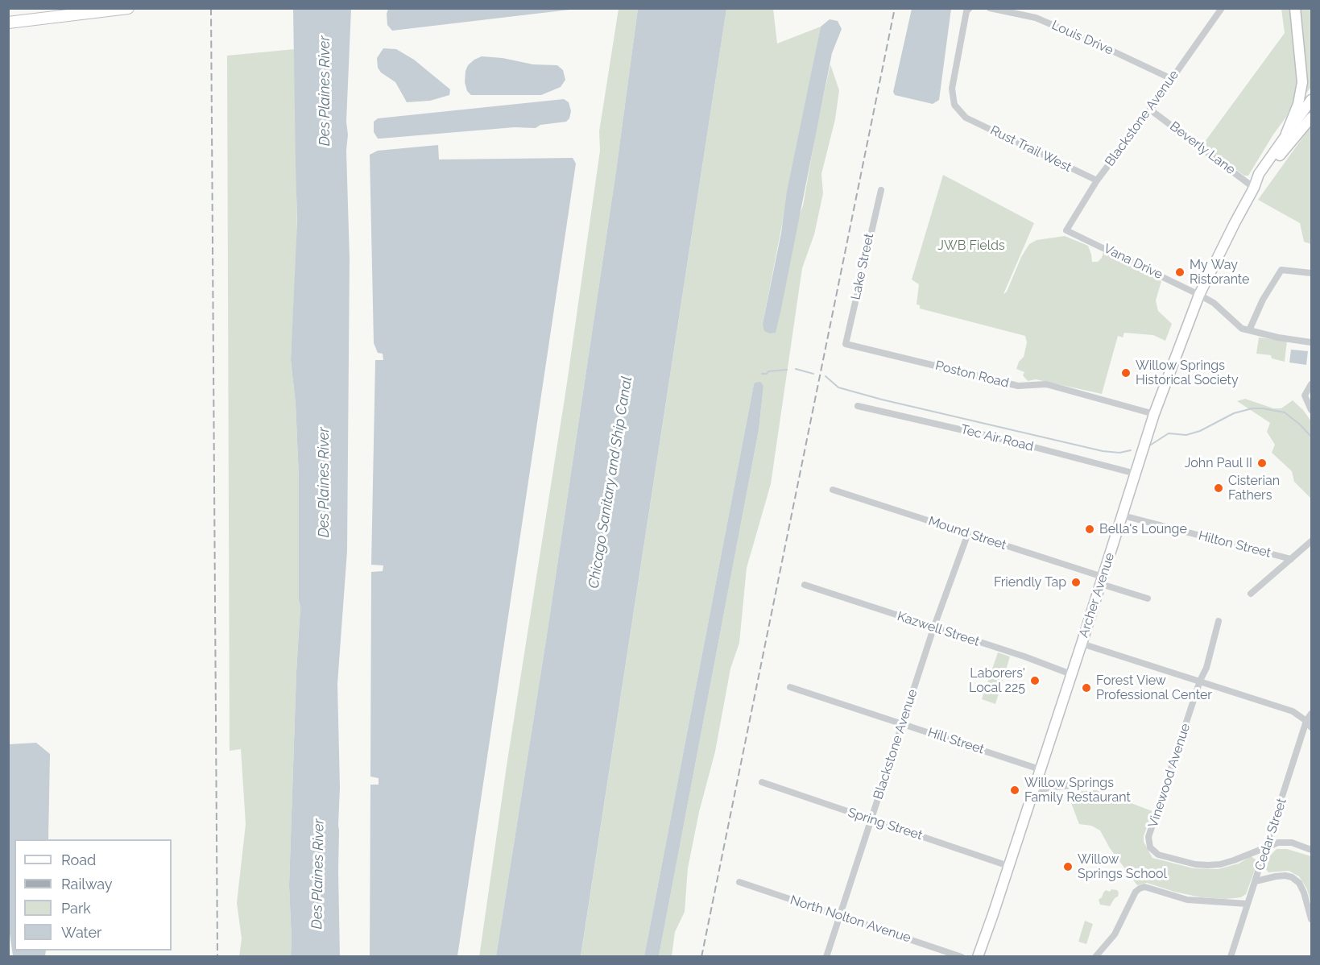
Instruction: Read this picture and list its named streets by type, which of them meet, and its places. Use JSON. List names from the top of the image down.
{
  "streets": {
    "main road": ["Archer Avenue"],
    "street": [
      "Louis Drive",
      "Blackstone Avenue",
      "Beverly Lane",
      "Rust Trail West",
      "Vana Drive",
      "Lake Street",
      "Poston Road",
      "Tec Air Road",
      "Mound Street",
      "Hilton Street",
      "Kazwell Street",
      "Hill Street",
      "Vinewood Avenue",
      "Spring Street",
      "Cedar Street",
      "North Nolton Avenue"
    ]
  },
  "crossings": [
    ["Louis Drive", "Blackstone Avenue"],
    ["Blackstone Avenue", "Beverly Lane"],
    ["Blackstone Avenue", "Rust Trail West"],
    ["Blackstone Avenue", "Vana Drive"],
    ["Blackstone Avenue", "Mound Street"],
    ["Blackstone Avenue", "Kazwell Street"],
    ["Blackstone Avenue", "Hill Street"],
    ["Blackstone Avenue", "Spring Street"],
    ["Blackstone Avenue", "North Nolton Avenue"],
    ["Beverly Lane", "Archer Avenue"],
    ["Vana Drive", "Archer Avenue"],
    ["Lake Street", "Poston Road"],
    ["Poston Road", "Archer Avenue"],
    ["Tec Air Road", "Archer Avenue"],
    ["Mound Street", "Archer Avenue"],
    ["Hilton Street", "Archer Avenue"],
    ["Archer Avenue", "Kazwell Street"],
    ["Archer Avenue", "Hill Street"],
    ["Archer Avenue", "Spring Street"],
    ["Vinewood Avenue", "Cedar Street"]
  ],
  "water": ["Des Plaines River", "Chicago Sanitary and Ship Canal"],
  "parks": ["JWB Fields"],
  "places": [
    "My Way Ristorante",
    "Willow Springs Historical Society",
    "John Paul II",
    "Cisterian Fathers",
    "Bella's Lounge",
    "Friendly Tap",
    "Laborers' Local 225",
    "Forest View Professional Center",
    "Willow Springs Family Restaurant",
    "Willow Springs School"
  ],
  "legend": [
    "Road",
    "Railway",
    "Park",
    "Water"
  ]
}
